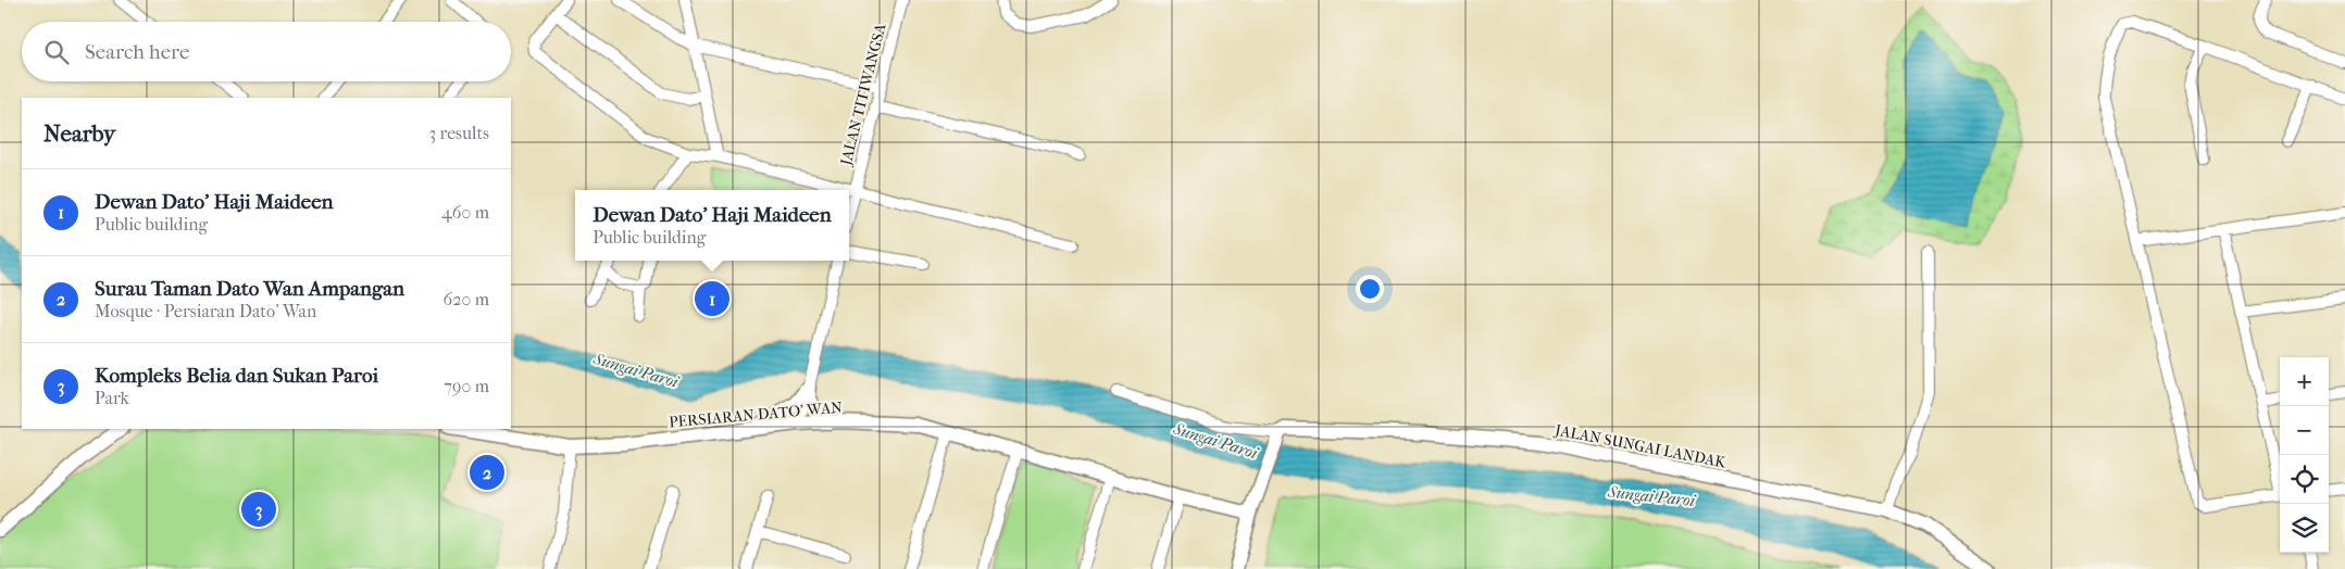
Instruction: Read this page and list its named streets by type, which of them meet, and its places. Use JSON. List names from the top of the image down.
{
  "streets": {
    "street": ["JALAN TITIWANGSA", "PERSIARAN DATO' WAN", "JALAN SUNGAI LANDAK"]
  },
  "water": ["Sungai Paroi"],
  "page": {
    "search": "Search here",
    "heading": ["Nearby", "3 results"],
    "list": [
      {
        "mark": "1",
        "name": "Dewan Dato' Haji Maideen",
        "note": "Public building",
        "value": "460 m"
      },
      {
        "mark": "2",
        "name": "Surau Taman Dato Wan Ampangan",
        "note": "Mosque · Persiaran Dato' Wan",
        "value": "620 m"
      },
      {
        "mark": "3",
        "name": "Kompleks Belia dan Sukan Paroi",
        "note": "Park",
        "value": "790 m"
      }
    ],
    "popup": ["Dewan Dato' Haji Maideen", "Public building"],
    "pins": ["1", "2", "3"],
    "map_buttons": ["+", "−"]
  }
}
